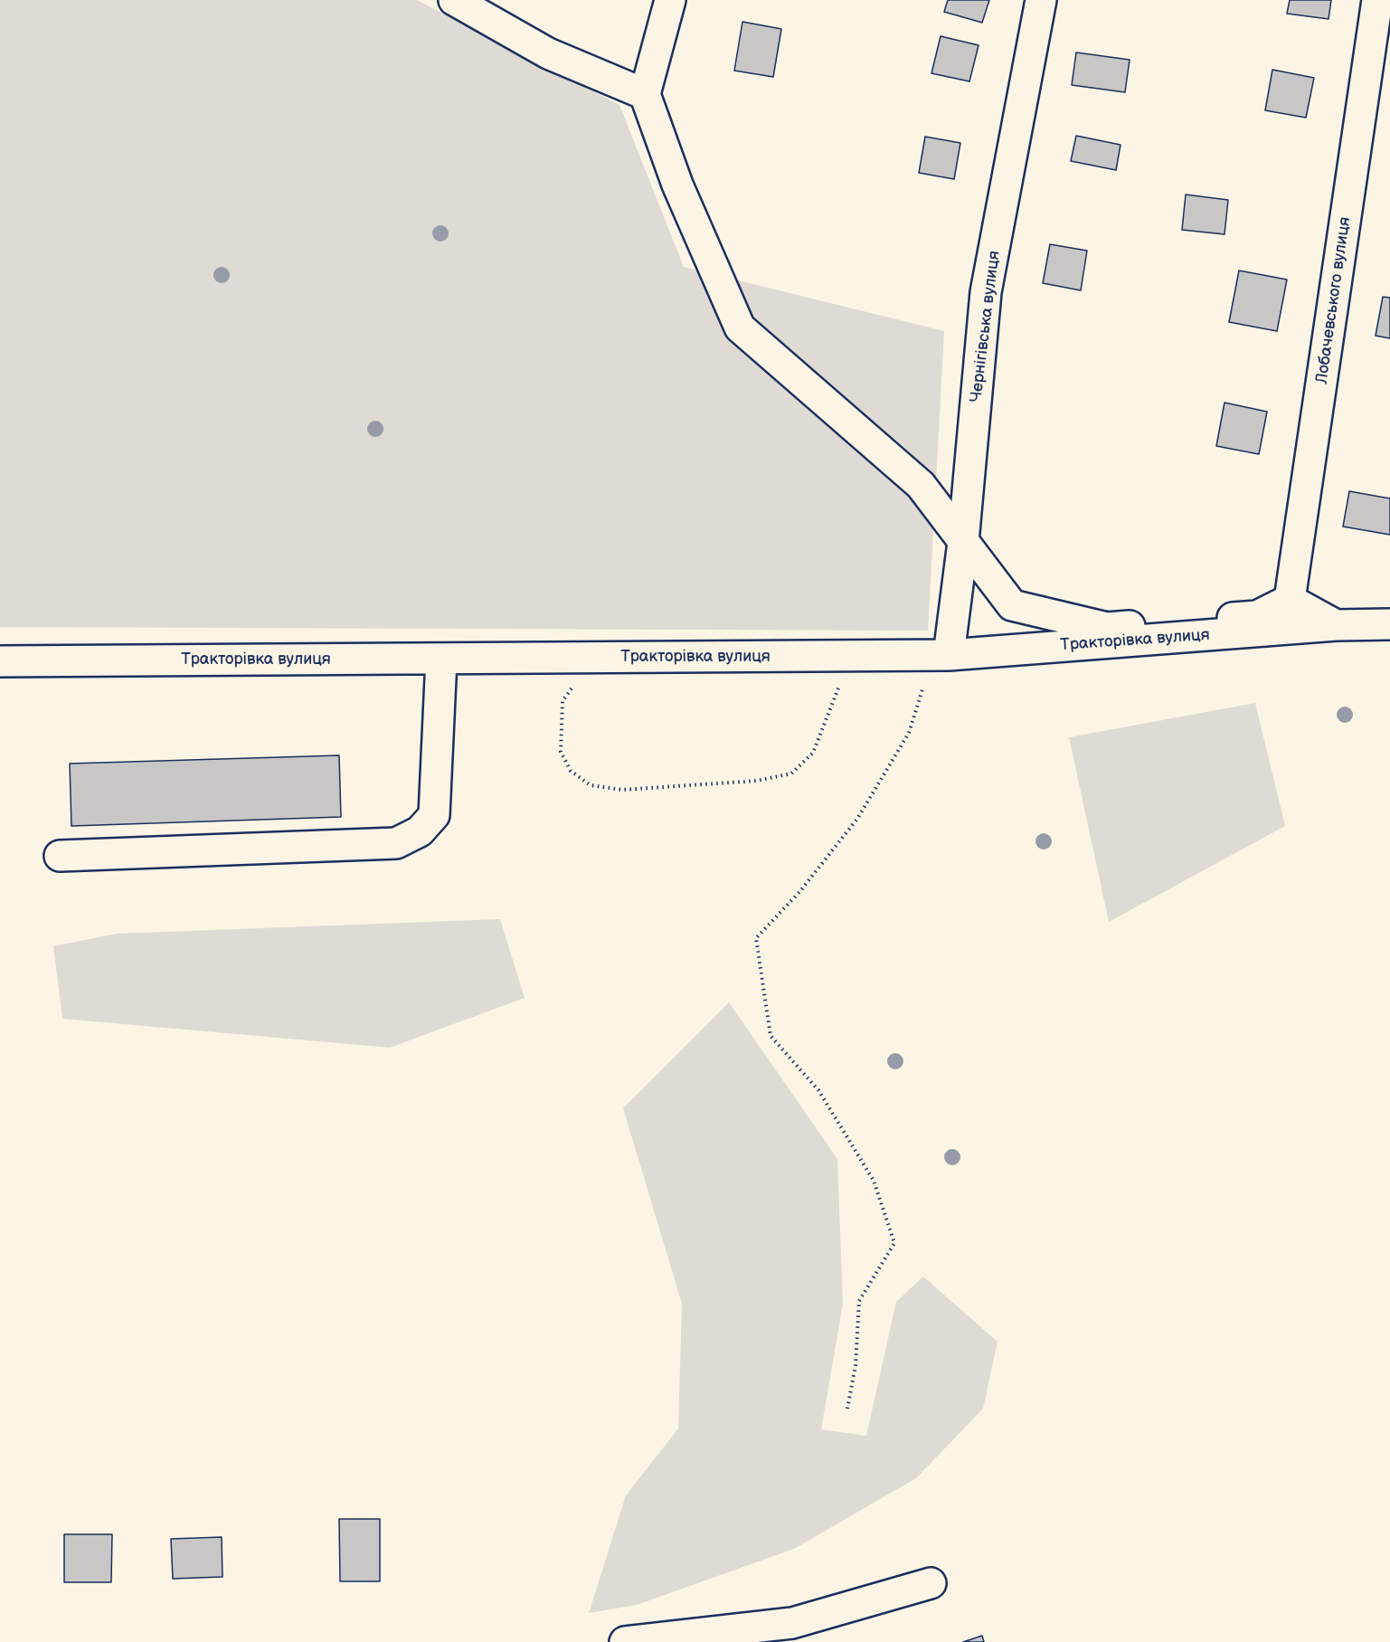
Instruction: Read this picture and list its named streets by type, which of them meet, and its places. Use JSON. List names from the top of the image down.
{
  "streets": {
    "street": ["Лобачевського вулиця", "Чернігівська вулиця", "Тракторівка вулиця"]
  },
  "crossings": [
    ["Чернігівська вулиця", "Тракторівка вулиця"]
  ]
}
